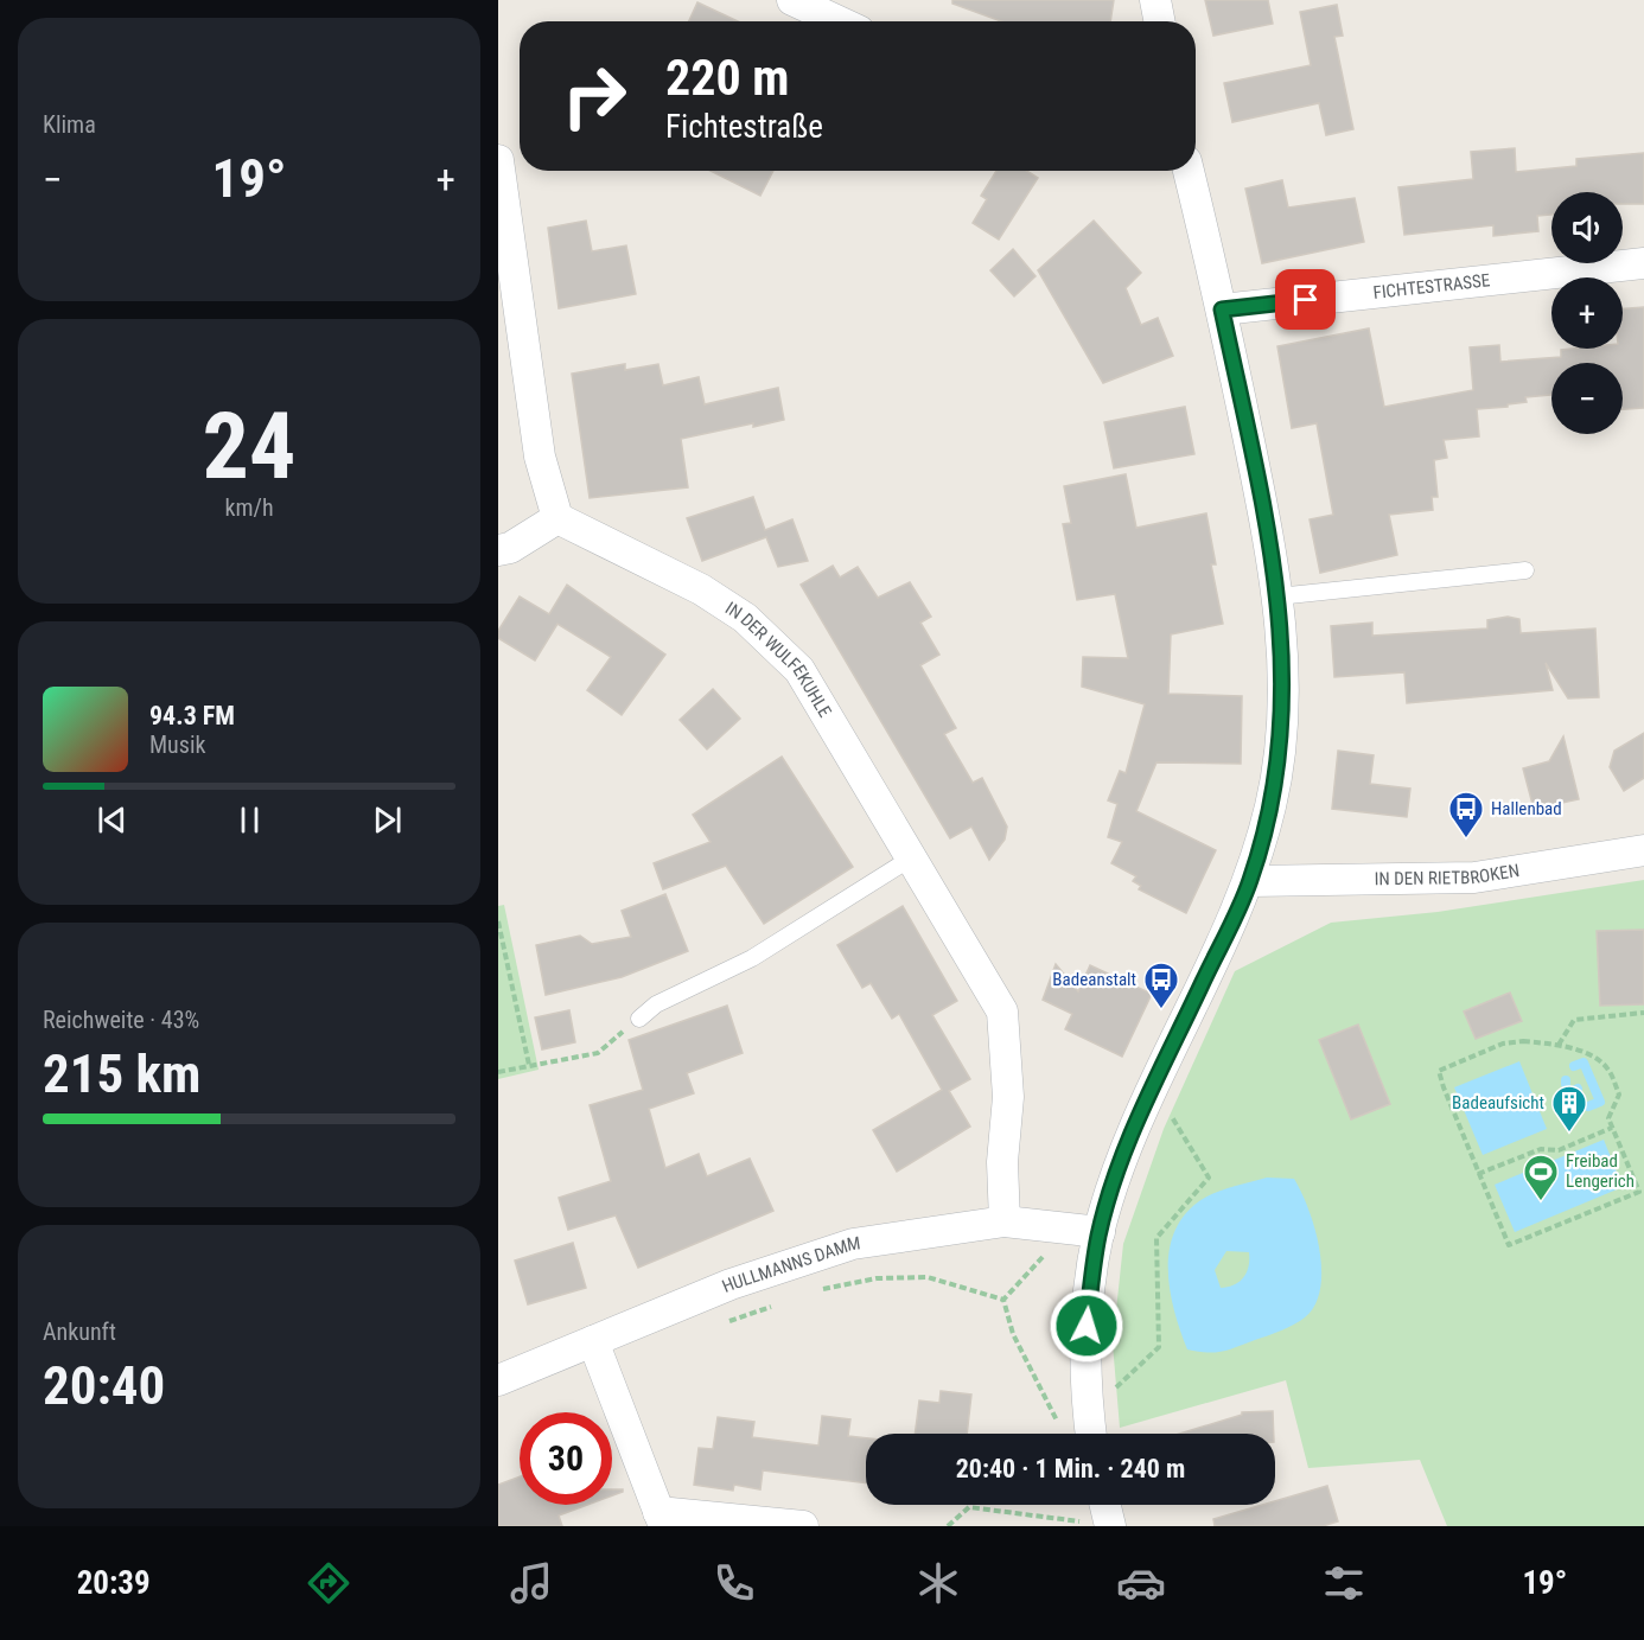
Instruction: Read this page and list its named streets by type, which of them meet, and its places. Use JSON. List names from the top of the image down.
{
  "streets": {
    "street": [
      "FICHTESTRASSE",
      "IN DER WULFEKUHLE",
      "IN DEN RIETBROKEN",
      "HULLMANNS DAMM"
    ]
  },
  "crossings": [
    ["IN DER WULFEKUHLE", "HULLMANNS DAMM"]
  ],
  "places": {
    "bus stop": ["Hallenbad", "Badeanstalt"],
    "building": ["Badeaufsicht"],
    "sports": ["Freibad Lengerich"]
  },
  "page": {
    "tile": [
      "Klima",
      ["24", "km/h"],
      ["Reichweite · 43%", "215 km"],
      ["Ankunft", "20:40"]
    ],
    "turn": ["220 m", "Fichtestraße"],
    "heat": ["−", "19°", "+"],
    "map_buttons": ["+", "−"],
    "song": ["94.3 FM", "Musik"],
    "limit": "30",
    "trip": "20:40 · 1 Min. · 240 m",
    "tabs": ["20:39", "19°"]
  }
}
